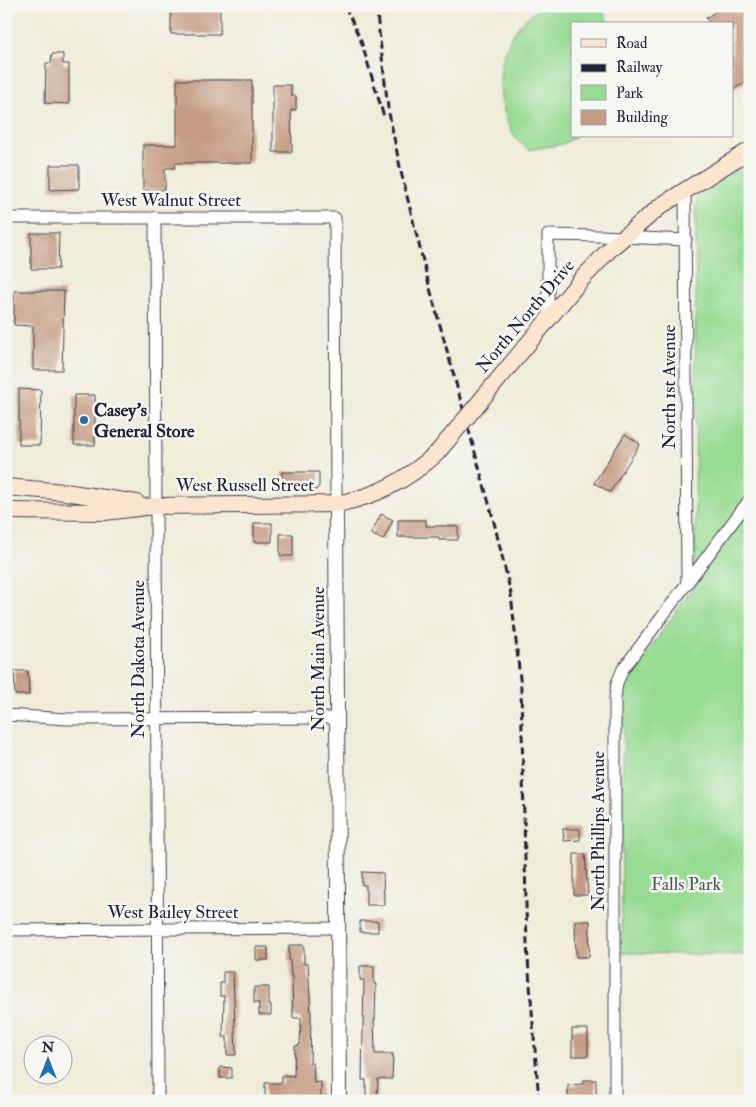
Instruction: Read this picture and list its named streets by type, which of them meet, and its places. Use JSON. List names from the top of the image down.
{
  "streets": {
    "main road": ["North North Drive", "West Russell Street"],
    "street": [
      "West Walnut Street",
      "North 1st Avenue",
      "North Dakota Avenue",
      "North Main Avenue",
      "North Phillips Avenue",
      "West Bailey Street"
    ]
  },
  "crossings": [
    ["West Walnut Street", "North Dakota Avenue"],
    ["West Walnut Street", "North Main Avenue"],
    ["North North Drive", "North 1st Avenue"],
    ["North North Drive", "West Russell Street"],
    ["North North Drive", "North Main Avenue"],
    ["North 1st Avenue", "North Phillips Avenue"],
    ["West Russell Street", "North Dakota Avenue"],
    ["West Russell Street", "North Main Avenue"],
    ["North Dakota Avenue", "West Bailey Street"],
    ["North Main Avenue", "West Bailey Street"]
  ],
  "parks": ["Falls Park"],
  "places": ["Casey's General Store"],
  "legend": [
    "Road",
    "Railway",
    "Park",
    "Building"
  ],
  "north": "top"
}
